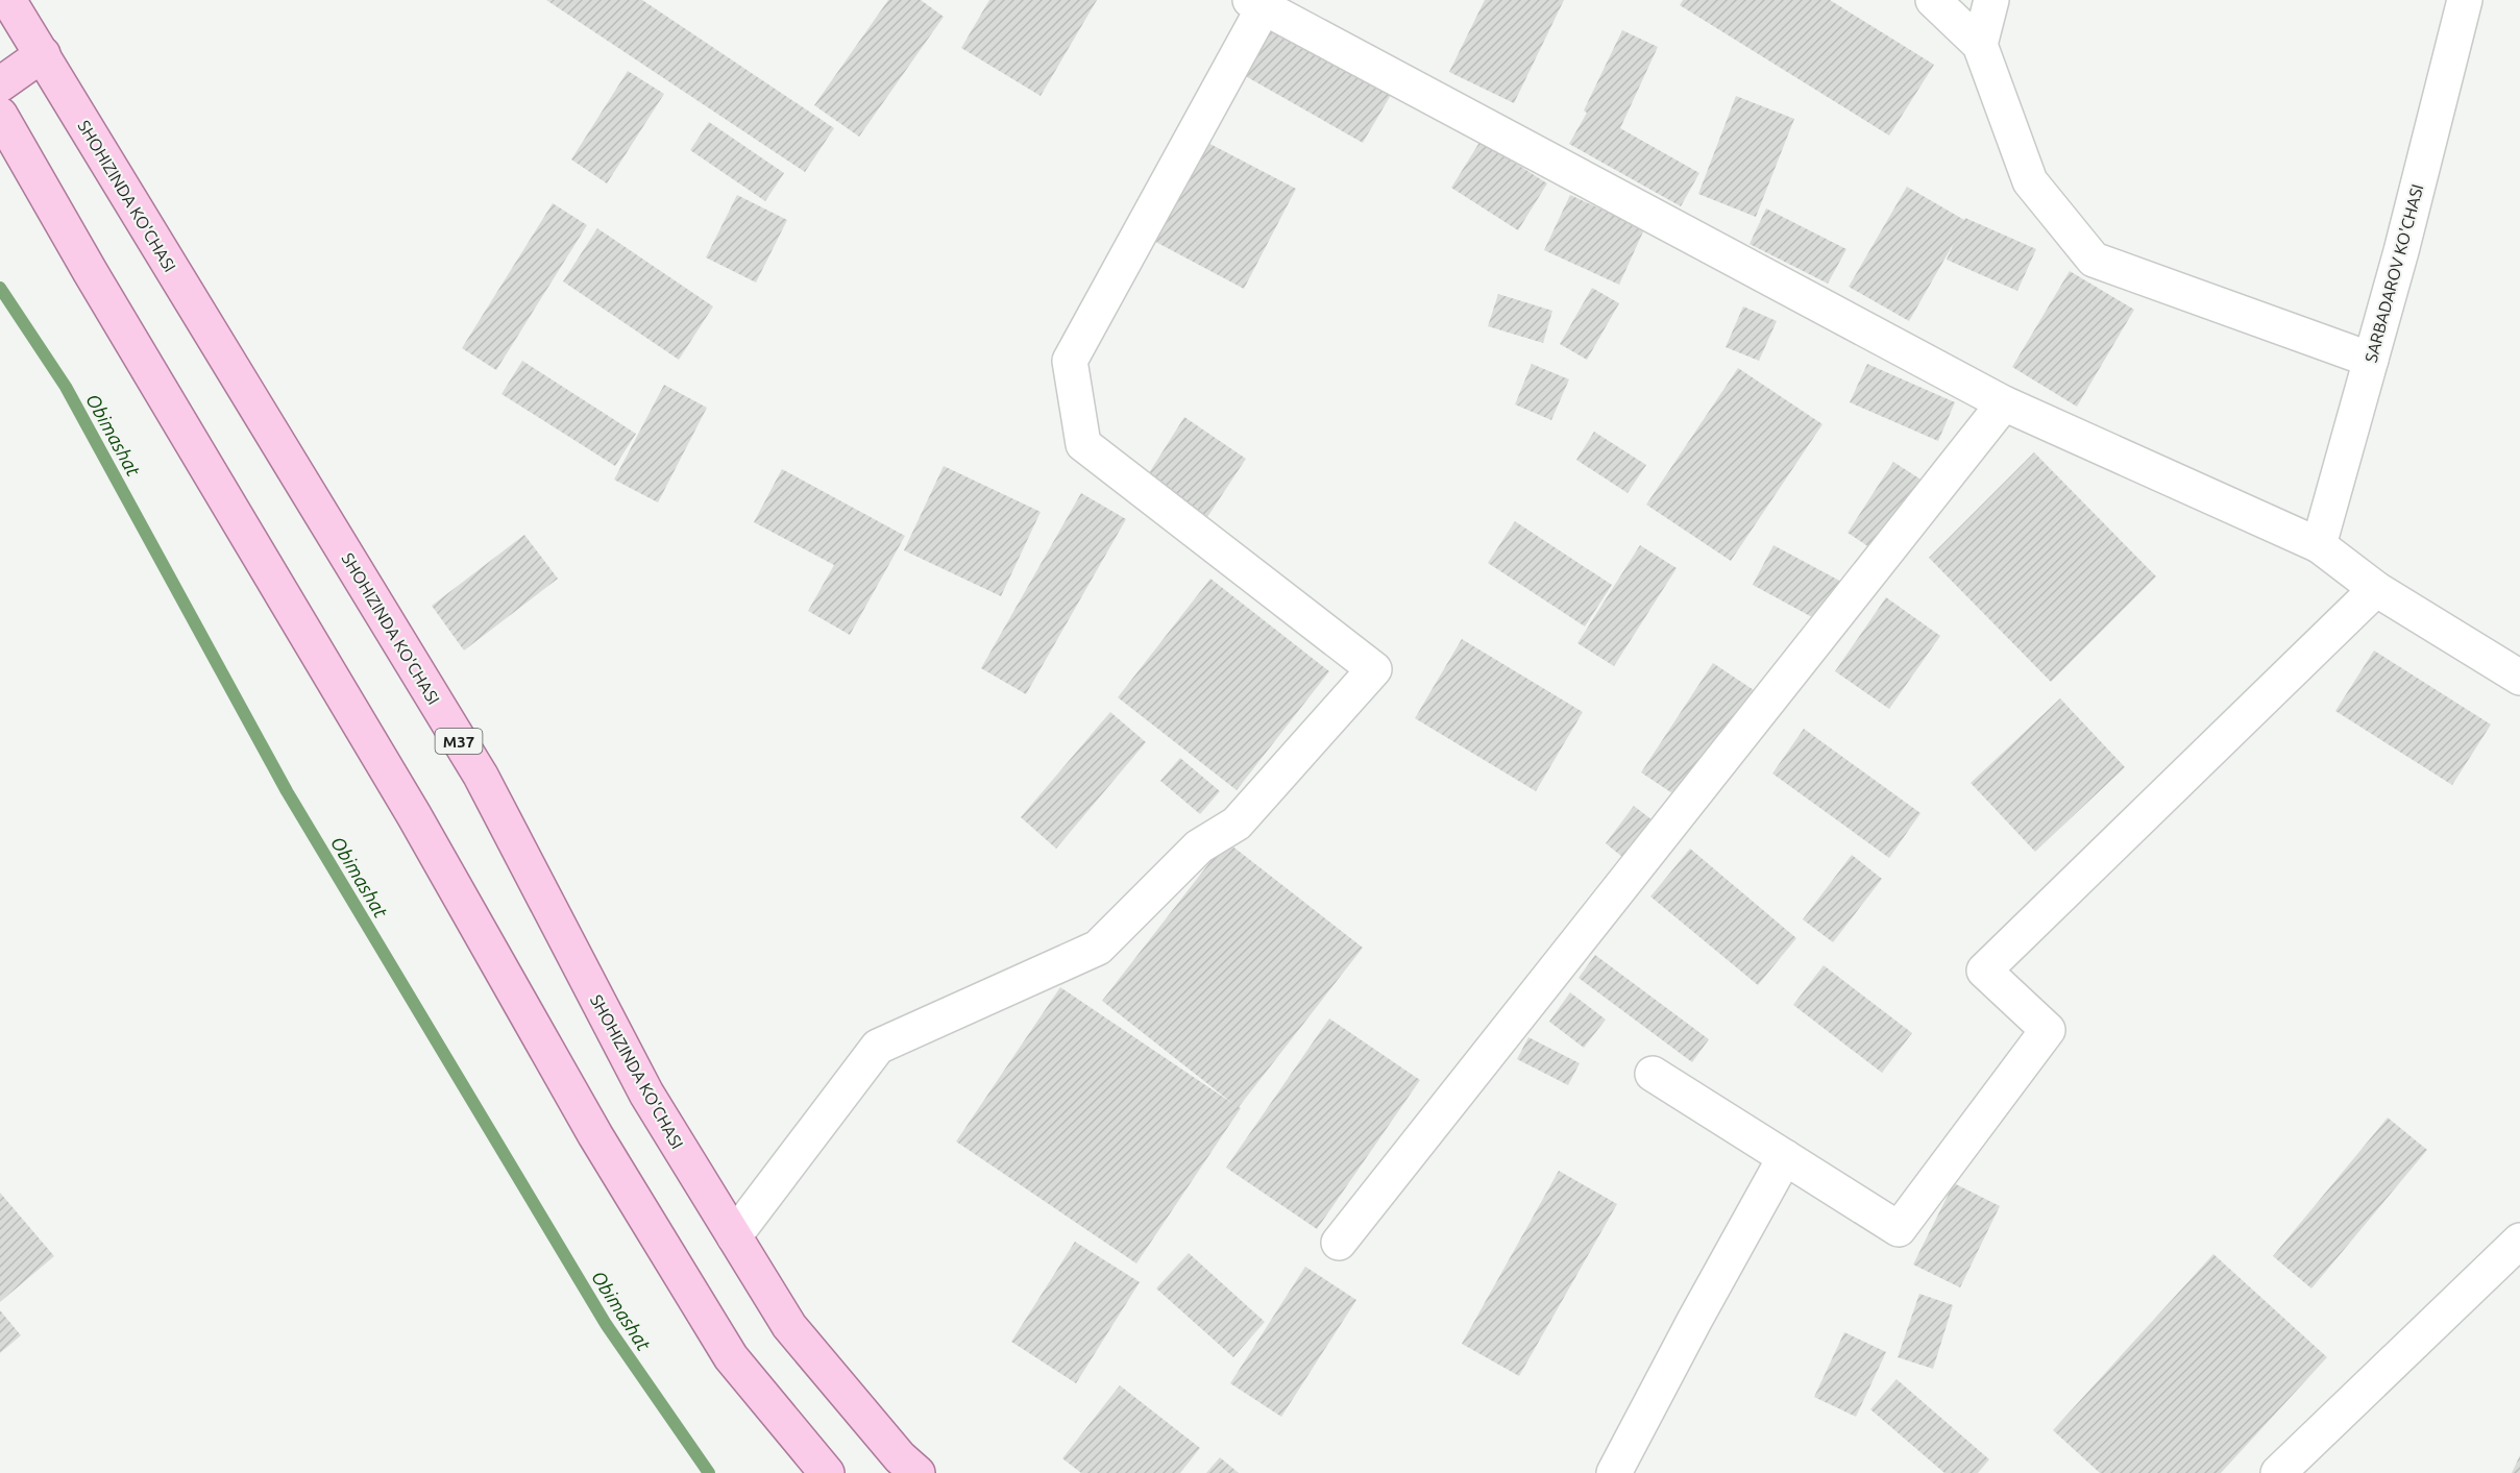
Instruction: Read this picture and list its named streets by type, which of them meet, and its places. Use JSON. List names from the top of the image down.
{
  "streets": {
    "main road": ["SHOHIZINDA KO'CHASI", "M37"],
    "street": ["SARBADAROV KO'CHASI"]
  },
  "water": ["Obimashat"]
}
